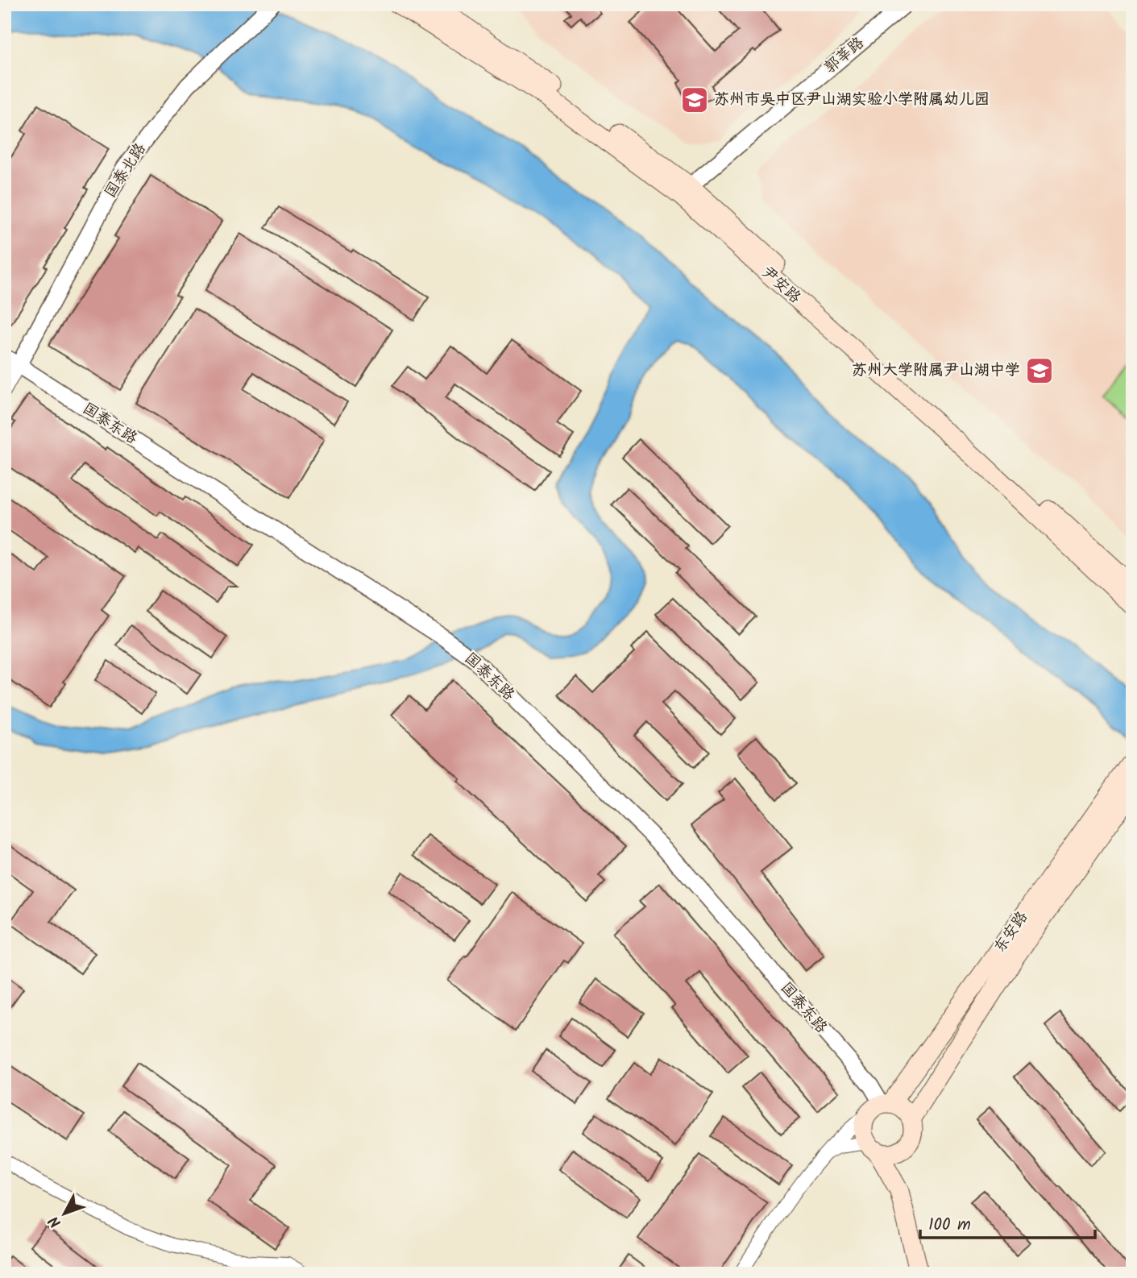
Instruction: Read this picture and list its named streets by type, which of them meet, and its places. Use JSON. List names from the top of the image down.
{
  "streets": {
    "main road": ["尹安路", "东安路"],
    "street": ["郭莘路", "国泰北路", "国泰东路"]
  },
  "crossings": [
    ["郭莘路", "尹安路"],
    ["国泰北路", "国泰东路"],
    ["国泰东路", "东安路"]
  ],
  "places": {
    "school or university": ["苏州市吴中区尹山湖实验小学附属幼儿园", "苏州大学附属尹山湖中学"]
  },
  "scale_bar": "100 m",
  "north": "bottom left"
}
